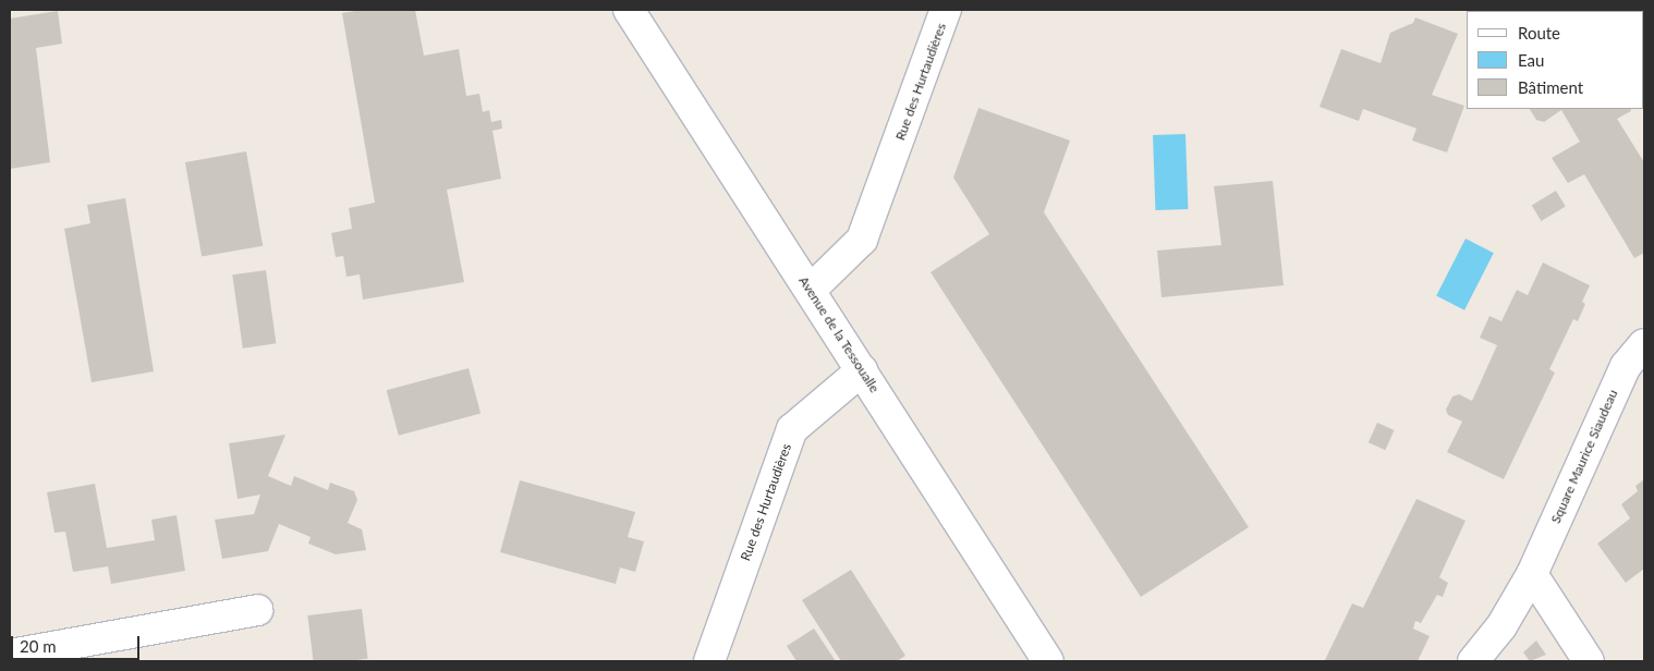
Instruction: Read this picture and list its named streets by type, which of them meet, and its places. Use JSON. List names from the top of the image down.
{
  "streets": {
    "street": ["Rue des Hurtaudières", "Avenue de la Tessoualle", "Square Maurice Siaudeau"]
  },
  "crossings": [
    ["Rue des Hurtaudières", "Avenue de la Tessoualle"]
  ],
  "legend": ["Route", "Eau", "Bâtiment"],
  "scale_bar": "20 m"
}
